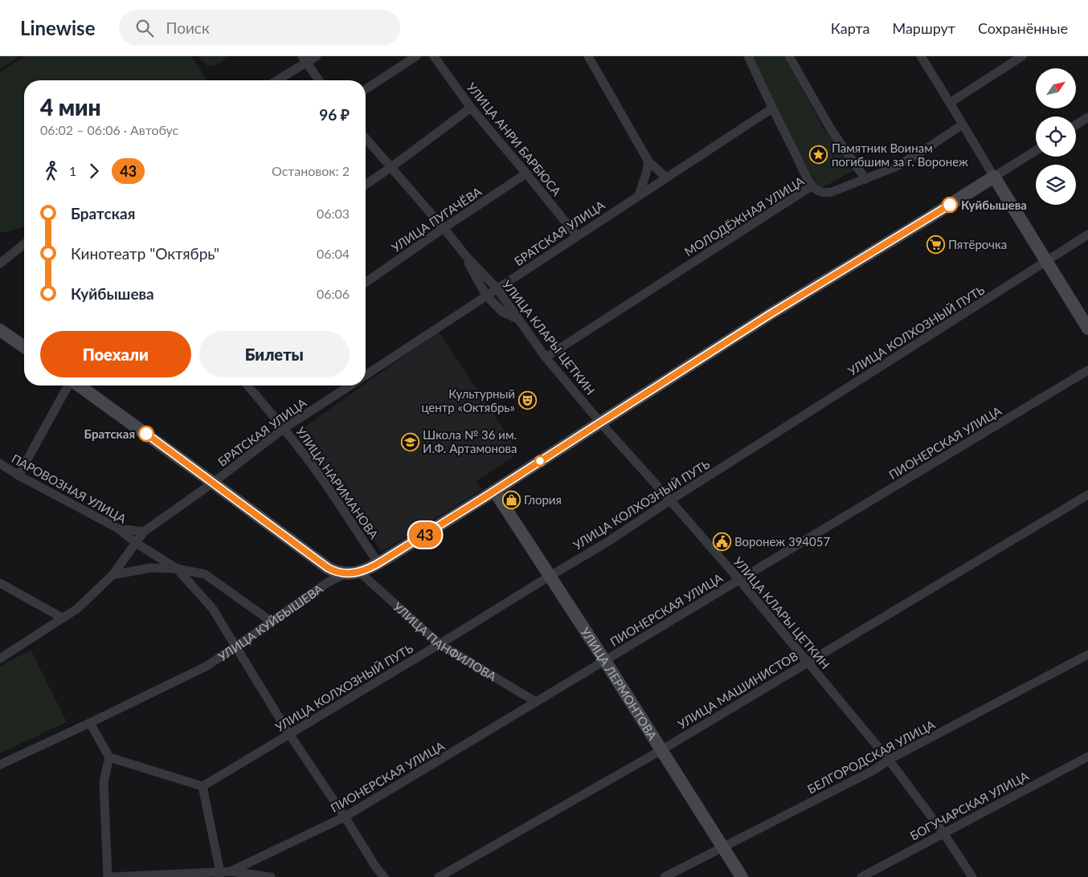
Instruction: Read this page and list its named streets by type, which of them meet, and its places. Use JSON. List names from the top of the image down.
{
  "streets": {
    "main road": ["УЛИЦА КУЙБЫШЕВА", "УЛИЦА ЛЕРМОНТОВА"],
    "street": [
      "УЛИЦА АНРИ БАРБЮСА",
      "МОЛОДЁЖНАЯ УЛИЦА",
      "УЛИЦА ПУГАЧЁВА",
      "БРАТСКАЯ УЛИЦА",
      "УЛИЦА КОЛХОЗНЫЙ ПУТЬ",
      "УЛИЦА КЛАРЫ ЦЕТКИН",
      "ПИОНЕРСКАЯ УЛИЦА",
      "УЛИЦА НАРИМАНОВА",
      "ПАРОВОЗНАЯ УЛИЦА",
      "УЛИЦА ПАНФИЛОВА",
      "УЛИЦА МАШИНИСТОВ",
      "БЕЛГОРОДСКАЯ УЛИЦА",
      "БОГУЧАРСКАЯ УЛИЦА"
    ]
  },
  "crossings": [
    ["УЛИЦА АНРИ БАРБЮСА", "УЛИЦА ПУГАЧЁВА"],
    ["УЛИЦА АНРИ БАРБЮСА", "БРАТСКАЯ УЛИЦА"],
    ["МОЛОДЁЖНАЯ УЛИЦА", "УЛИЦА КЛАРЫ ЦЕТКИН"],
    ["УЛИЦА ПУГАЧЁВА", "УЛИЦА КЛАРЫ ЦЕТКИН"],
    ["БРАТСКАЯ УЛИЦА", "УЛИЦА КЛАРЫ ЦЕТКИН"],
    ["БРАТСКАЯ УЛИЦА", "УЛИЦА НАРИМАНОВА"],
    ["БРАТСКАЯ УЛИЦА", "ПАРОВОЗНАЯ УЛИЦА"],
    ["УЛИЦА КОЛХОЗНЫЙ ПУТЬ", "УЛИЦА КЛАРЫ ЦЕТКИН"],
    ["УЛИЦА КОЛХОЗНЫЙ ПУТЬ", "ПАРОВОЗНАЯ УЛИЦА"],
    ["УЛИЦА КОЛХОЗНЫЙ ПУТЬ", "УЛИЦА ПАНФИЛОВА"],
    ["УЛИЦА КОЛХОЗНЫЙ ПУТЬ", "УЛИЦА ЛЕРМОНТОВА"],
    ["УЛИЦА КЛАРЫ ЦЕТКИН", "ПИОНЕРСКАЯ УЛИЦА"],
    ["УЛИЦА КЛАРЫ ЦЕТКИН", "УЛИЦА КУЙБЫШЕВА"],
    ["УЛИЦА КЛАРЫ ЦЕТКИН", "УЛИЦА МАШИНИСТОВ"],
    ["УЛИЦА КЛАРЫ ЦЕТКИН", "БЕЛГОРОДСКАЯ УЛИЦА"],
    ["УЛИЦА КЛАРЫ ЦЕТКИН", "БОГУЧАРСКАЯ УЛИЦА"],
    ["ПИОНЕРСКАЯ УЛИЦА", "ПАРОВОЗНАЯ УЛИЦА"],
    ["ПИОНЕРСКАЯ УЛИЦА", "УЛИЦА ПАНФИЛОВА"],
    ["ПИОНЕРСКАЯ УЛИЦА", "УЛИЦА ЛЕРМОНТОВА"],
    ["УЛИЦА НАРИМАНОВА", "УЛИЦА КУЙБЫШЕВА"],
    ["ПАРОВОЗНАЯ УЛИЦА", "УЛИЦА КУЙБЫШЕВА"],
    ["УЛИЦА КУЙБЫШЕВА", "УЛИЦА ПАНФИЛОВА"],
    ["УЛИЦА КУЙБЫШЕВА", "УЛИЦА ЛЕРМОНТОВА"],
    ["УЛИЦА ЛЕРМОНТОВА", "УЛИЦА МАШИНИСТОВ"],
    ["УЛИЦА ЛЕРМОНТОВА", "БЕЛГОРОДСКАЯ УЛИЦА"]
  ],
  "places": {
    "place": ["Памятник Воинам погибшим за г. Воронеж"],
    "other": ["Куйбышева", "Братская"],
    "supermarket": ["Пятёрочка"],
    "theatre": ["Культурный центр «Октябрь»"],
    "school or university": ["Школа № 36 им. И.Ф. Артамонова"],
    "shop": ["Глория"],
    "public building": ["Воронеж 394057"]
  },
  "lines": ["bus line 43"],
  "north": "top right",
  "page": {
    "header": "Linewise",
    "search": "Поиск",
    "nav": ["Карта", "Маршрут", "Сохранённые"],
    "on_map": "43",
    "heading": ["4 мин", "06:02 – 06:06 · Автобус", "96 ₽"],
    "legs": ["1", "43", "Остановок: 2"],
    "list": [
      {
        "name": "Братская",
        "value": "06:03"
      },
      {
        "name": "Кинотеатр \"Октябрь\"",
        "value": "06:04"
      },
      {
        "name": "Куйбышева",
        "value": "06:06"
      }
    ],
    "buttons": ["Поехали", "Билеты"]
  }
}
